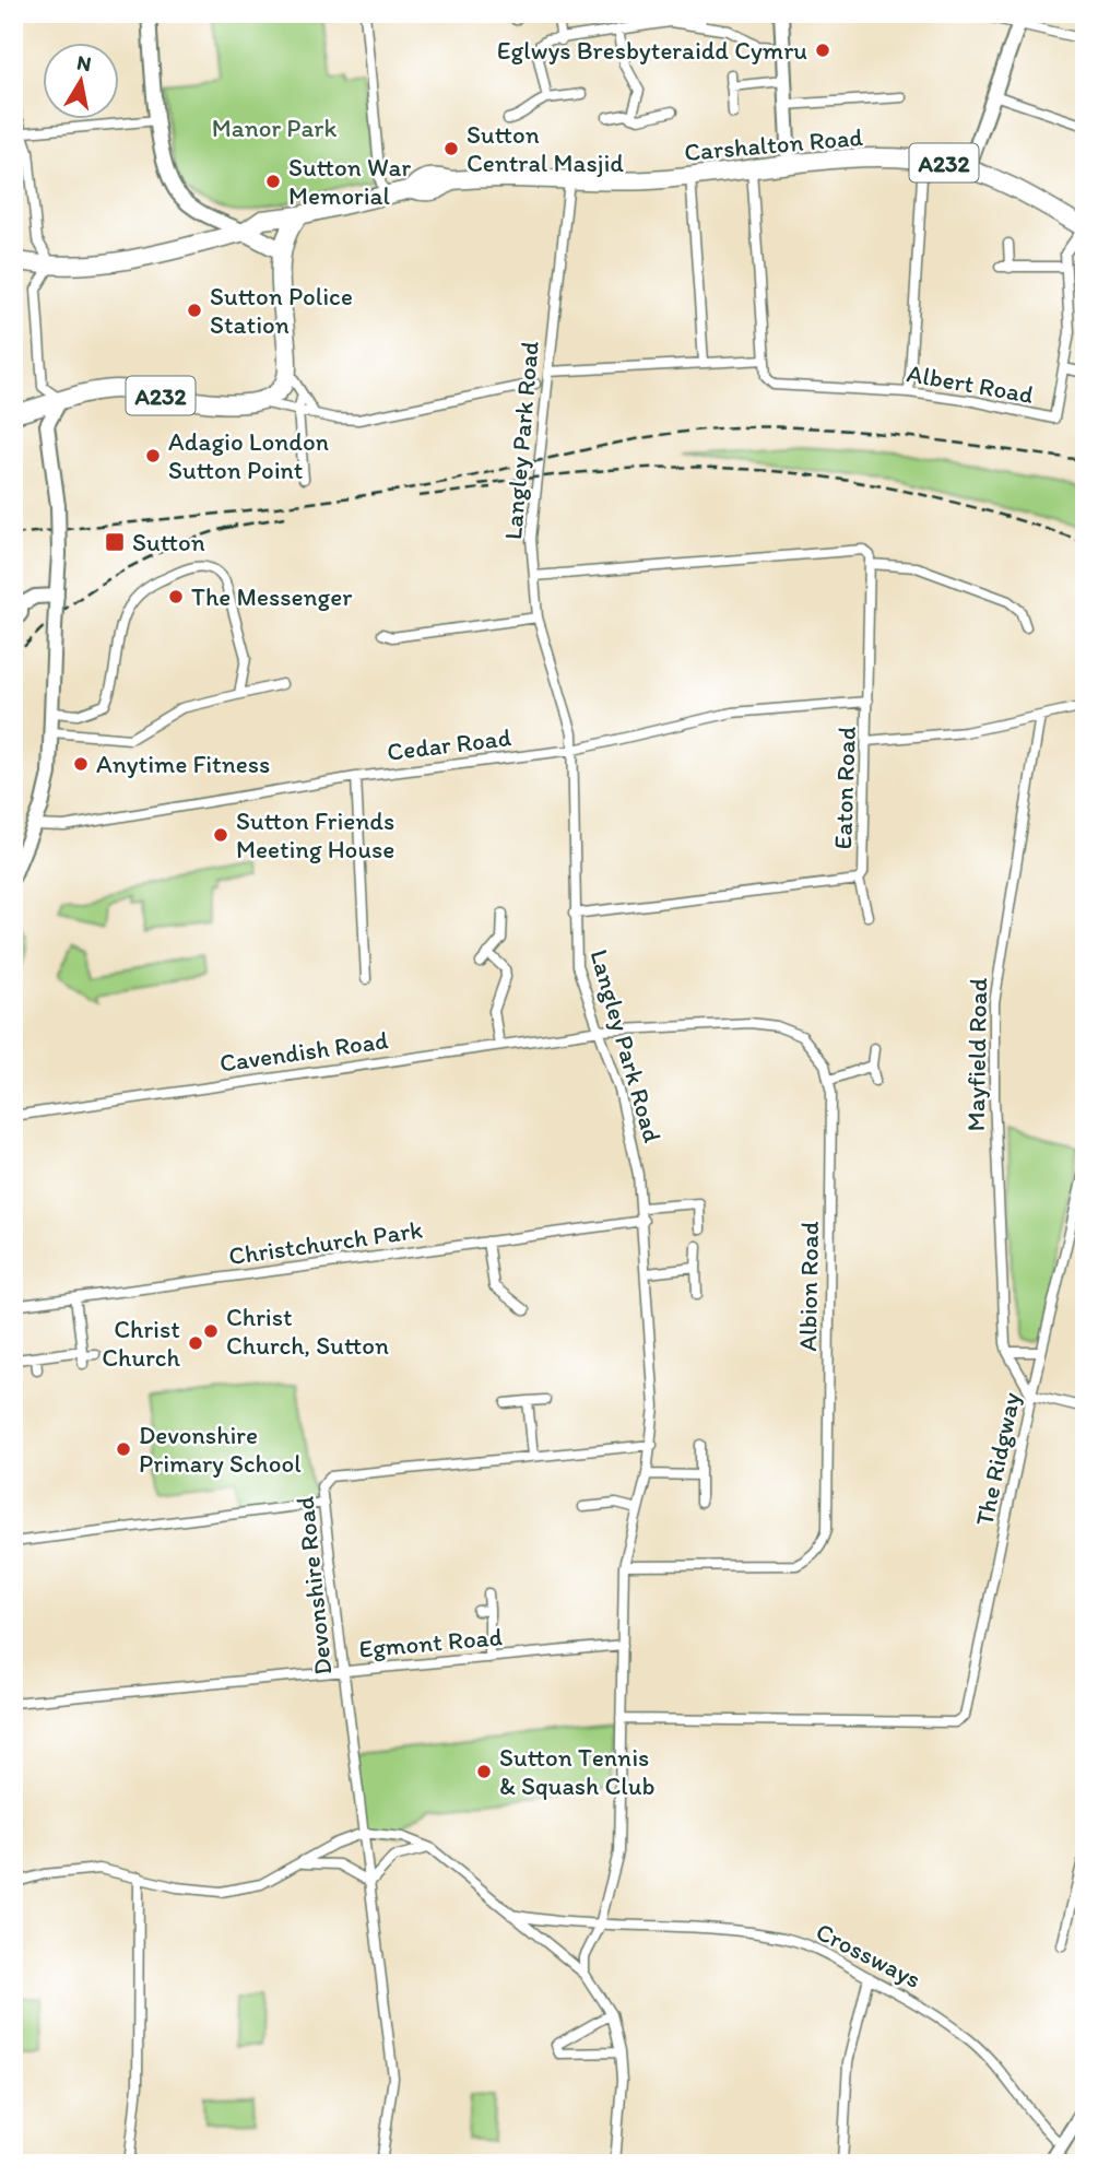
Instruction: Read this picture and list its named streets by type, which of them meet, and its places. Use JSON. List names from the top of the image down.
{
  "streets": {
    "highway": ["Carshalton Road", "A232"],
    "street": [
      "Albert Road",
      "Langley Park Road",
      "Cedar Road",
      "Eaton Road",
      "Cavendish Road",
      "Mayfield Road",
      "Christchurch Park",
      "Albion Road",
      "The Ridgway",
      "Devonshire Road",
      "Egmont Road",
      "Crossways"
    ]
  },
  "crossings": [
    ["Carshalton Road", "A232"],
    ["Carshalton Road", "Albert Road"],
    ["Carshalton Road", "Langley Park Road"],
    ["Langley Park Road", "Cedar Road"],
    ["Langley Park Road", "Eaton Road"],
    ["Langley Park Road", "Cavendish Road"],
    ["Langley Park Road", "Christchurch Park"],
    ["Langley Park Road", "Albion Road"],
    ["Langley Park Road", "The Ridgway"],
    ["Langley Park Road", "Devonshire Road"],
    ["Langley Park Road", "Egmont Road"],
    ["Langley Park Road", "Crossways"],
    ["Cedar Road", "Eaton Road"],
    ["Cavendish Road", "Albion Road"],
    ["Mayfield Road", "The Ridgway"],
    ["Devonshire Road", "Egmont Road"]
  ],
  "parks": ["Manor Park"],
  "places": {
    "other": [
      "Eglwys Bresbyteraidd Cymru",
      "Sutton Central Masjid",
      "Sutton War Memorial",
      "Sutton Police Station",
      "Adagio London Sutton Point",
      "The Messenger",
      "Anytime Fitness",
      "Sutton Friends Meeting House",
      "Christ Church, Sutton",
      "Christ Church",
      "Devonshire Primary School",
      "Sutton Tennis & Squash Club"
    ],
    "transit": ["Sutton"]
  },
  "north": "top"
}
